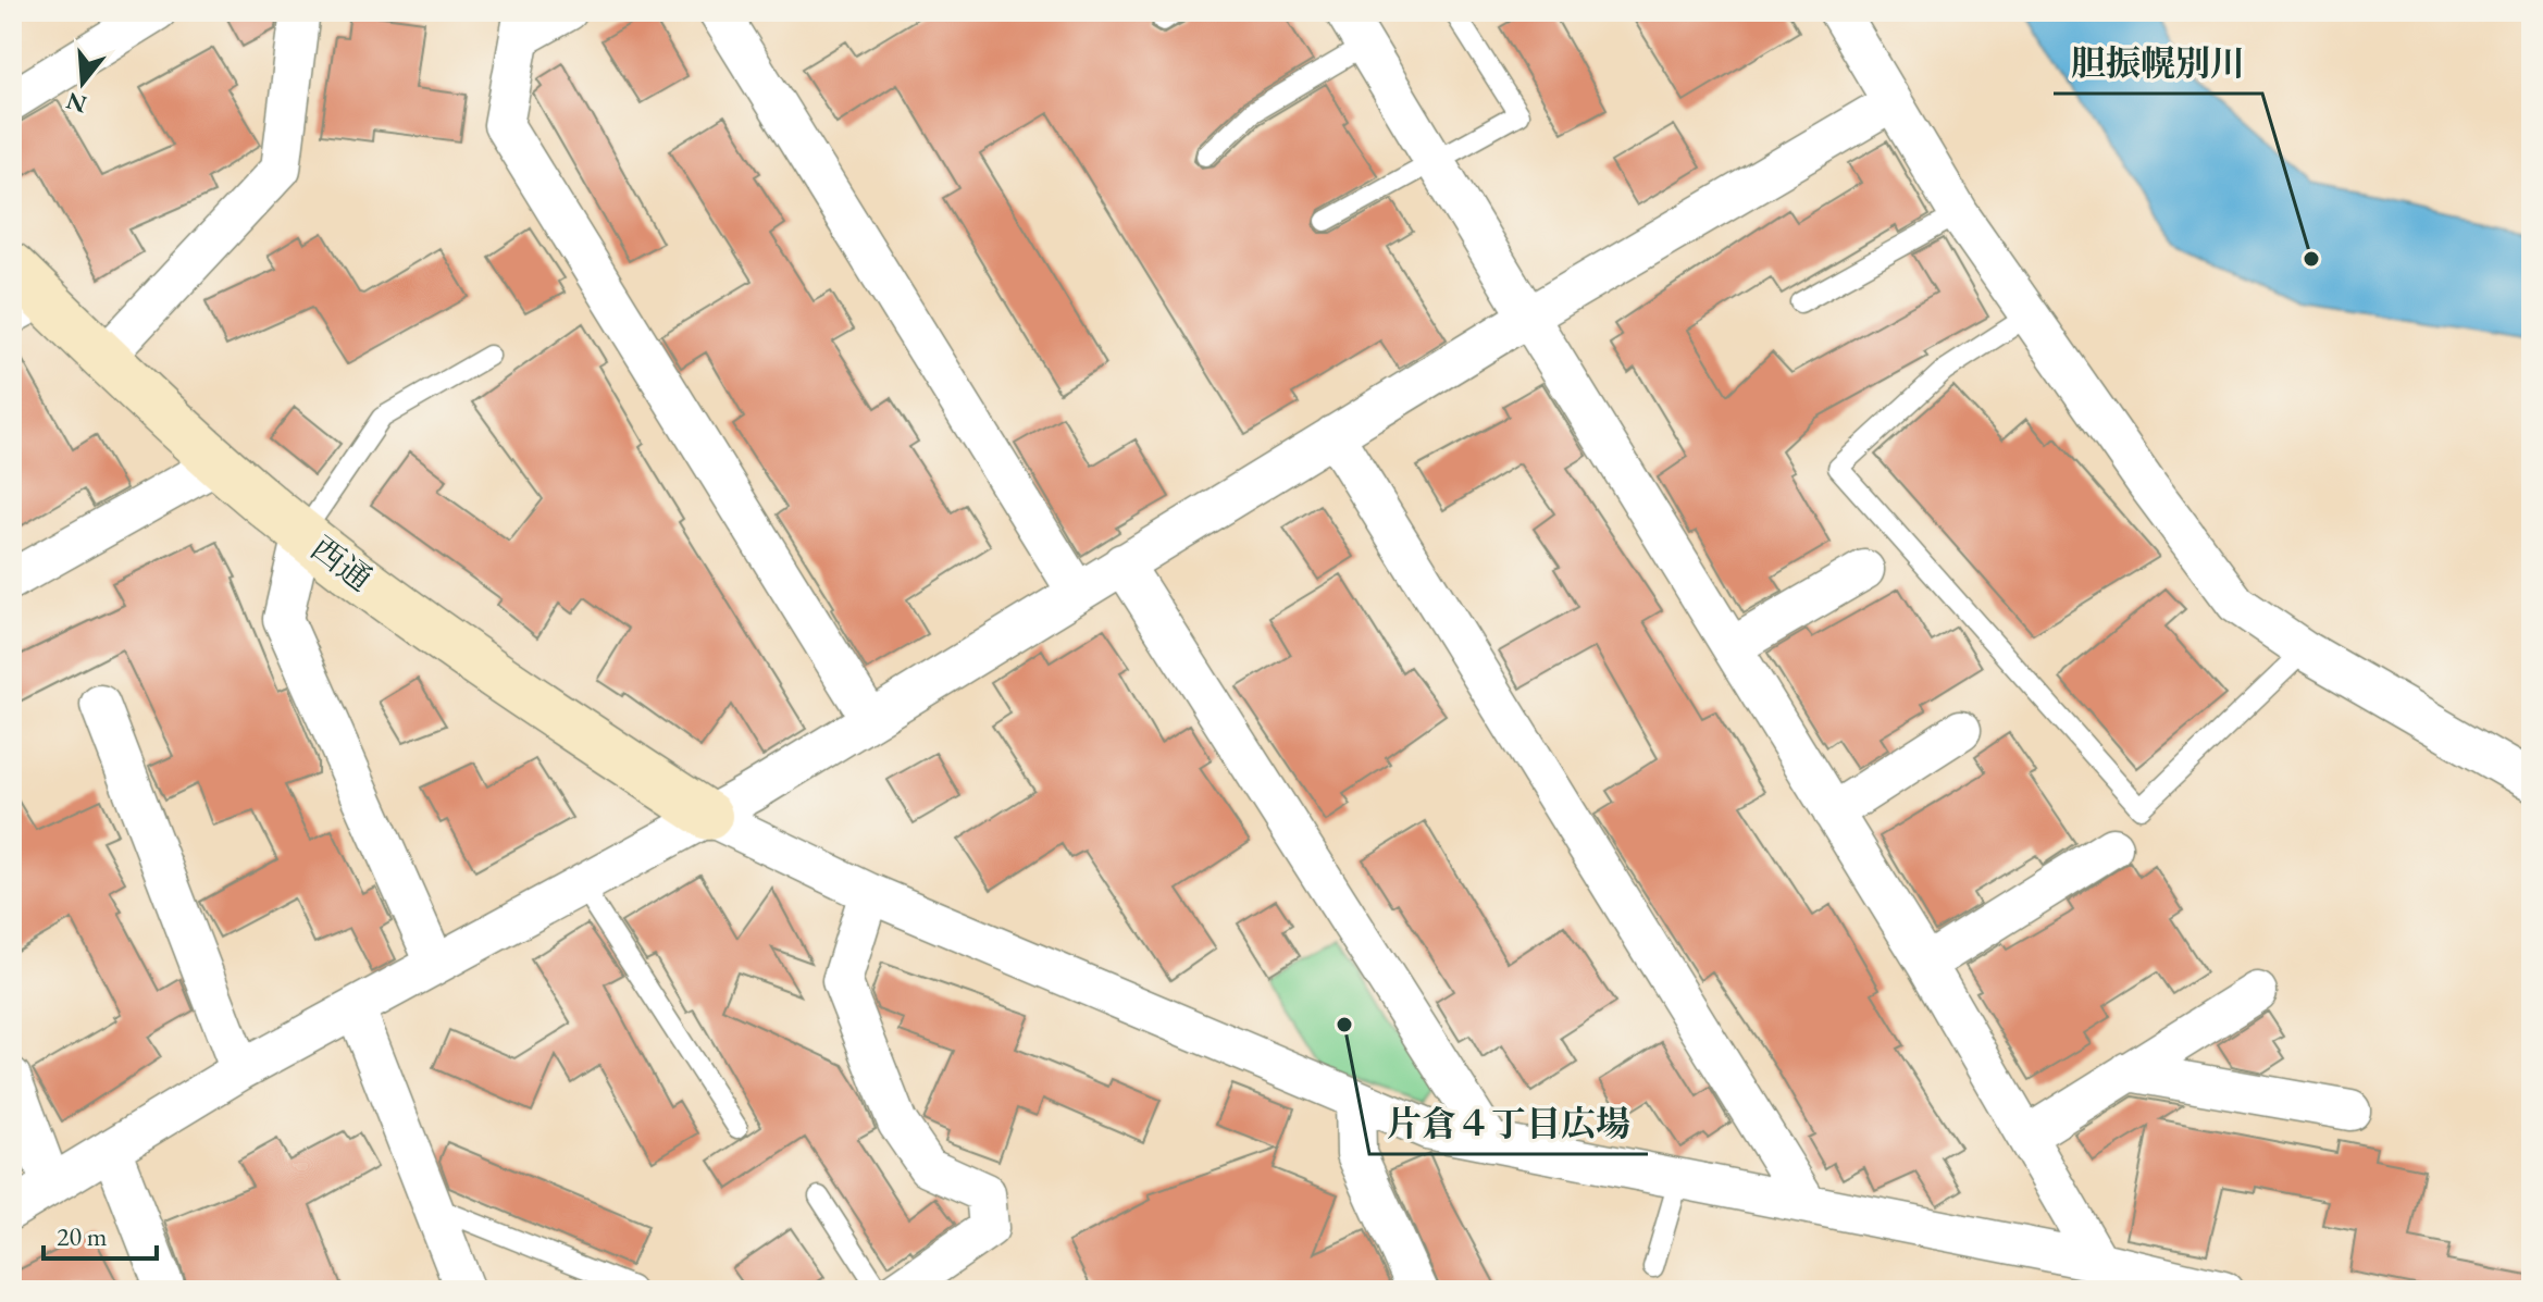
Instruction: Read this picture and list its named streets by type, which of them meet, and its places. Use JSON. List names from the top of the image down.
{
  "streets": {
    "street": ["西通"]
  },
  "places": ["胆振幌別川", "片倉４丁目広場"],
  "scale_bar": "20 m",
  "north": "bottom"
}
